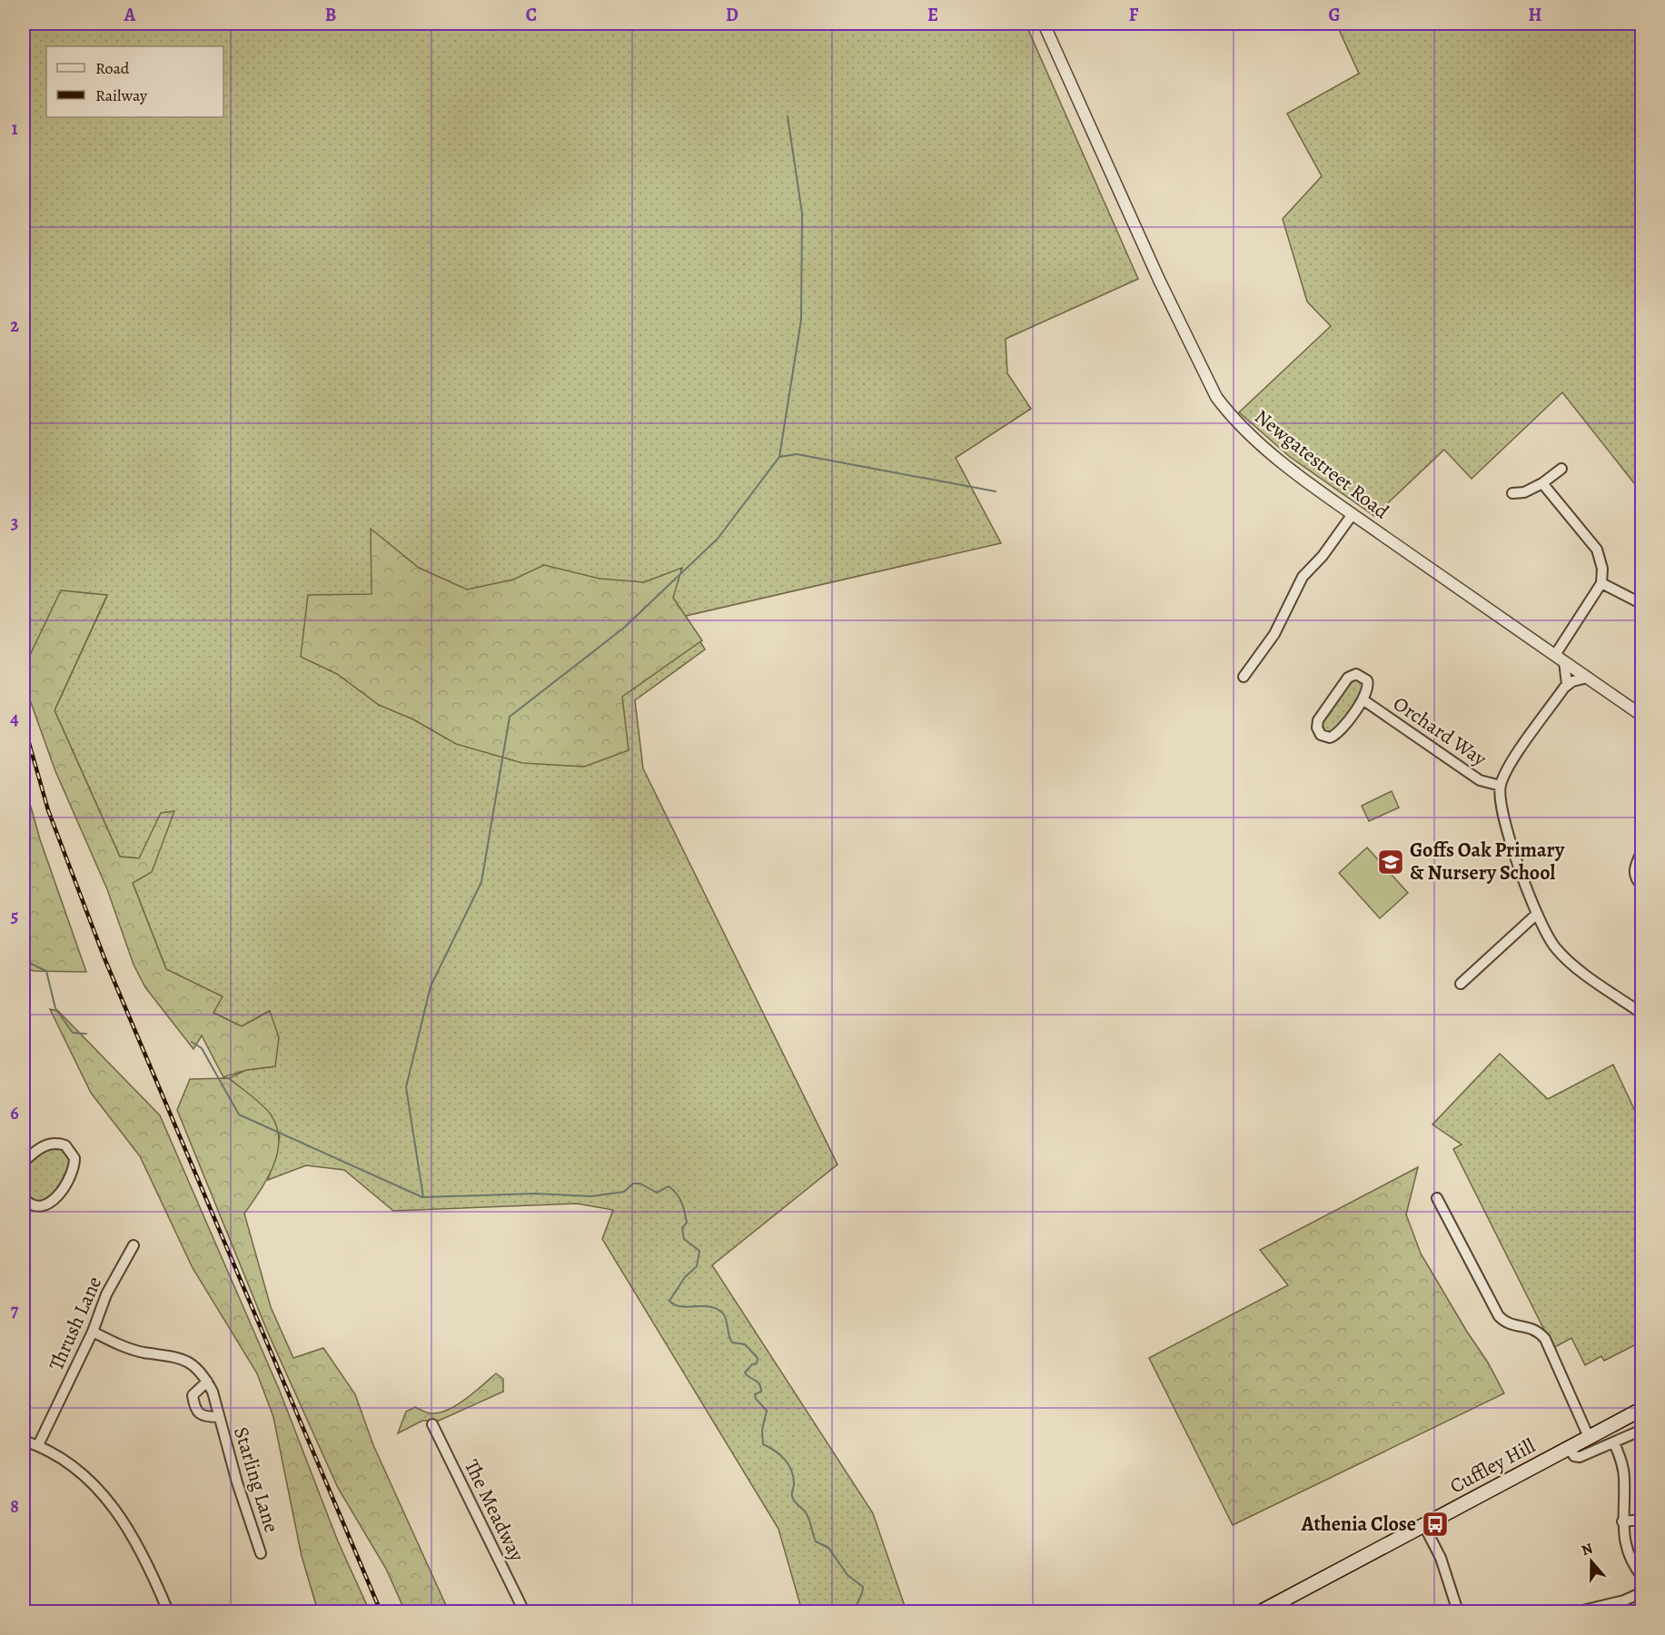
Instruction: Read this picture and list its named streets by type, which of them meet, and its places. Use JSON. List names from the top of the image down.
{
  "streets": {
    "main road": ["Cuffley Hill"],
    "street": [
      "Newgatestreet Road",
      "Orchard Way",
      "Thrush Lane",
      "Starling Lane",
      "The Meadway"
    ]
  },
  "crossings": [
    ["Thrush Lane", "Starling Lane"]
  ],
  "places": {
    "school or university": ["Goffs Oak Primary & Nursery School"],
    "bus stop": ["Athenia Close"]
  },
  "legend": ["Road", "Railway"],
  "north": "top",
  "grid": {
    "columns": [
      "A",
      "B",
      "C",
      "D",
      "E",
      "F",
      "G",
      "H"
    ],
    "rows": [
      "1",
      "2",
      "3",
      "4",
      "5",
      "6",
      "7",
      "8"
    ]
  }
}
